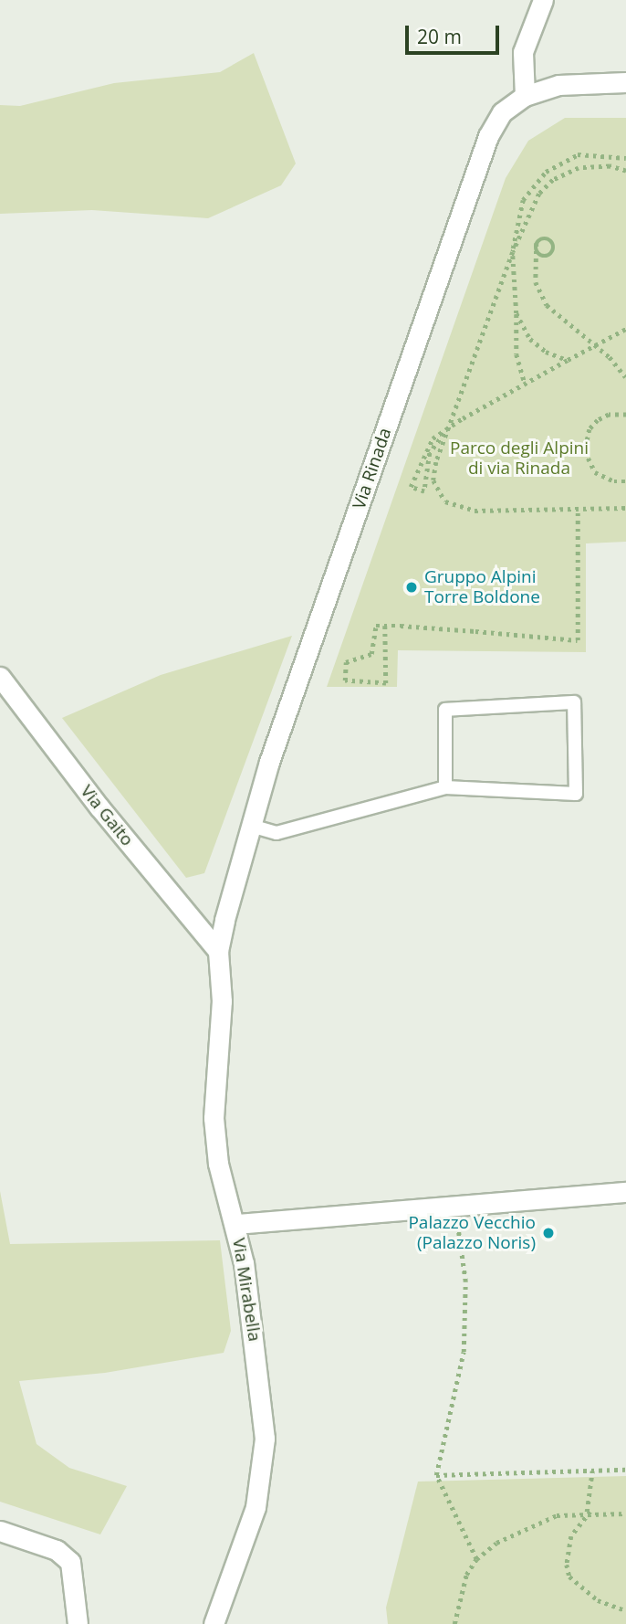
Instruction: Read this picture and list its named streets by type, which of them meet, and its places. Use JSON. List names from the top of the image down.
{
  "streets": {
    "street": ["Via Rinada", "Via Gaito", "Via Mirabella"]
  },
  "crossings": [
    ["Via Rinada", "Via Gaito"],
    ["Via Rinada", "Via Mirabella"],
    ["Via Gaito", "Via Mirabella"]
  ],
  "parks": ["Parco degli Alpini di via Rinada"],
  "places": ["Gruppo Alpini Torre Boldone", "Palazzo Vecchio (Palazzo Noris)"],
  "scale_bar": "20 m"
}
